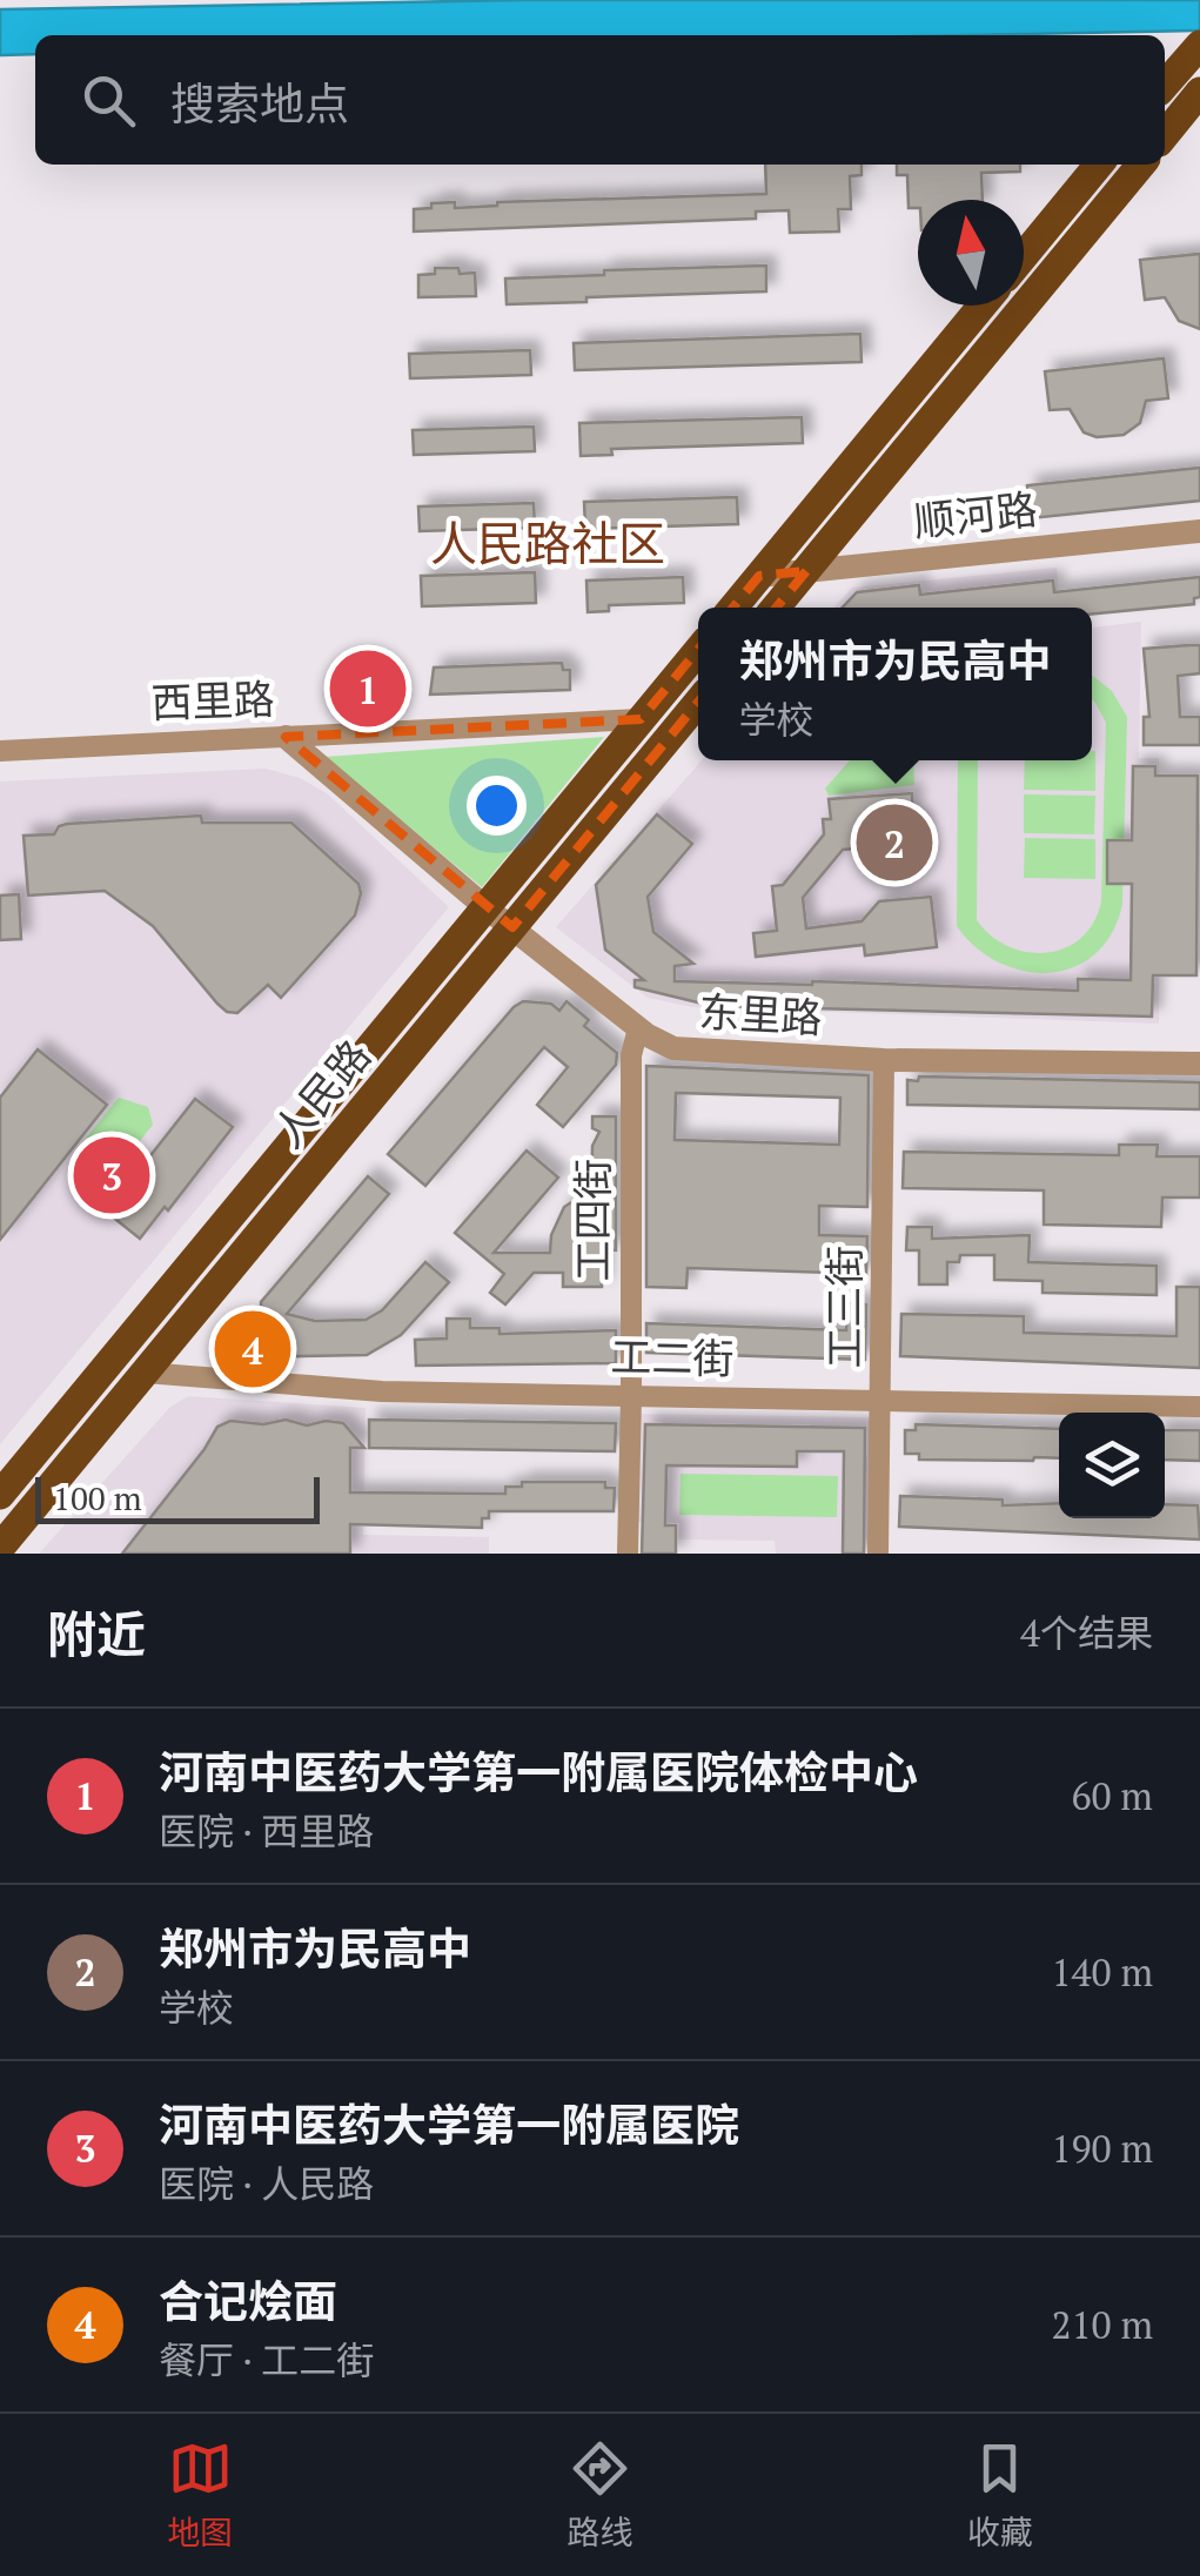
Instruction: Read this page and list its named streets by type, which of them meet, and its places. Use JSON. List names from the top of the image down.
{
  "streets": {
    "main road": ["人民路"],
    "street": [
      "顺河路",
      "西里路",
      "东里路",
      "工四街",
      "工三街",
      "工二街"
    ]
  },
  "crossings": [
    ["西里路", "东里路"],
    ["西里路", "人民路"],
    ["东里路", "人民路"],
    ["东里路", "工四街"],
    ["东里路", "工三街"],
    ["人民路", "工二街"],
    ["工四街", "工二街"],
    ["工三街", "工二街"]
  ],
  "districts": ["人民路社区"],
  "scale_bar": "100 m",
  "north": "top",
  "page": {
    "search": "搜索地点",
    "popup": ["郑州市为民高中", "学校"],
    "pins": [
      "1",
      "2",
      "3",
      "4"
    ],
    "scale": "100 m",
    "heading": ["附近", "4个结果"],
    "list": [
      {
        "mark": "1",
        "name": "河南中医药大学第一附属医院体检中心",
        "note": "医院 · 西里路",
        "value": "60 m"
      },
      {
        "mark": "2",
        "name": "郑州市为民高中",
        "note": "学校",
        "value": "140 m"
      },
      {
        "mark": "3",
        "name": "河南中医药大学第一附属医院",
        "note": "医院 · 人民路",
        "value": "190 m"
      },
      {
        "mark": "4",
        "name": "合记烩面",
        "note": "餐厅 · 工二街",
        "value": "210 m"
      }
    ],
    "nav": ["地图", "路线", "收藏"]
  }
}
